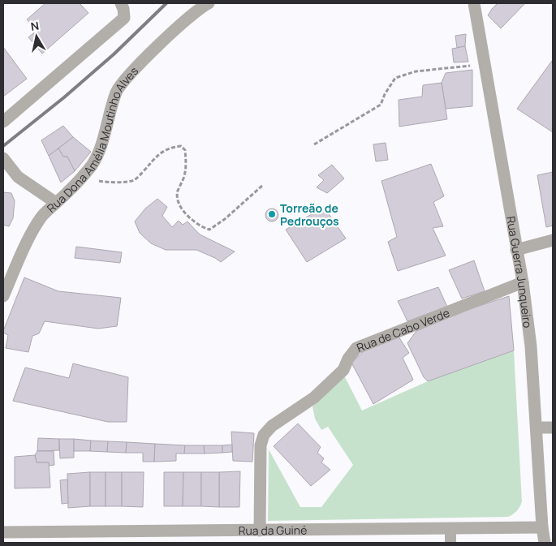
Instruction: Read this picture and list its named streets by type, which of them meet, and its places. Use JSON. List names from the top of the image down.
{
  "streets": {
    "street": [
      "Rua Dona Amélia Moutinho Alves",
      "Rua Guerra Junqueiro",
      "Rua de Cabo Verde",
      "Rua da Guiné"
    ]
  },
  "crossings": [
    ["Rua Guerra Junqueiro", "Rua de Cabo Verde"],
    ["Rua Guerra Junqueiro", "Rua da Guiné"],
    ["Rua de Cabo Verde", "Rua da Guiné"]
  ],
  "places": ["Torreão de Pedrouços"],
  "north": "top"
}
